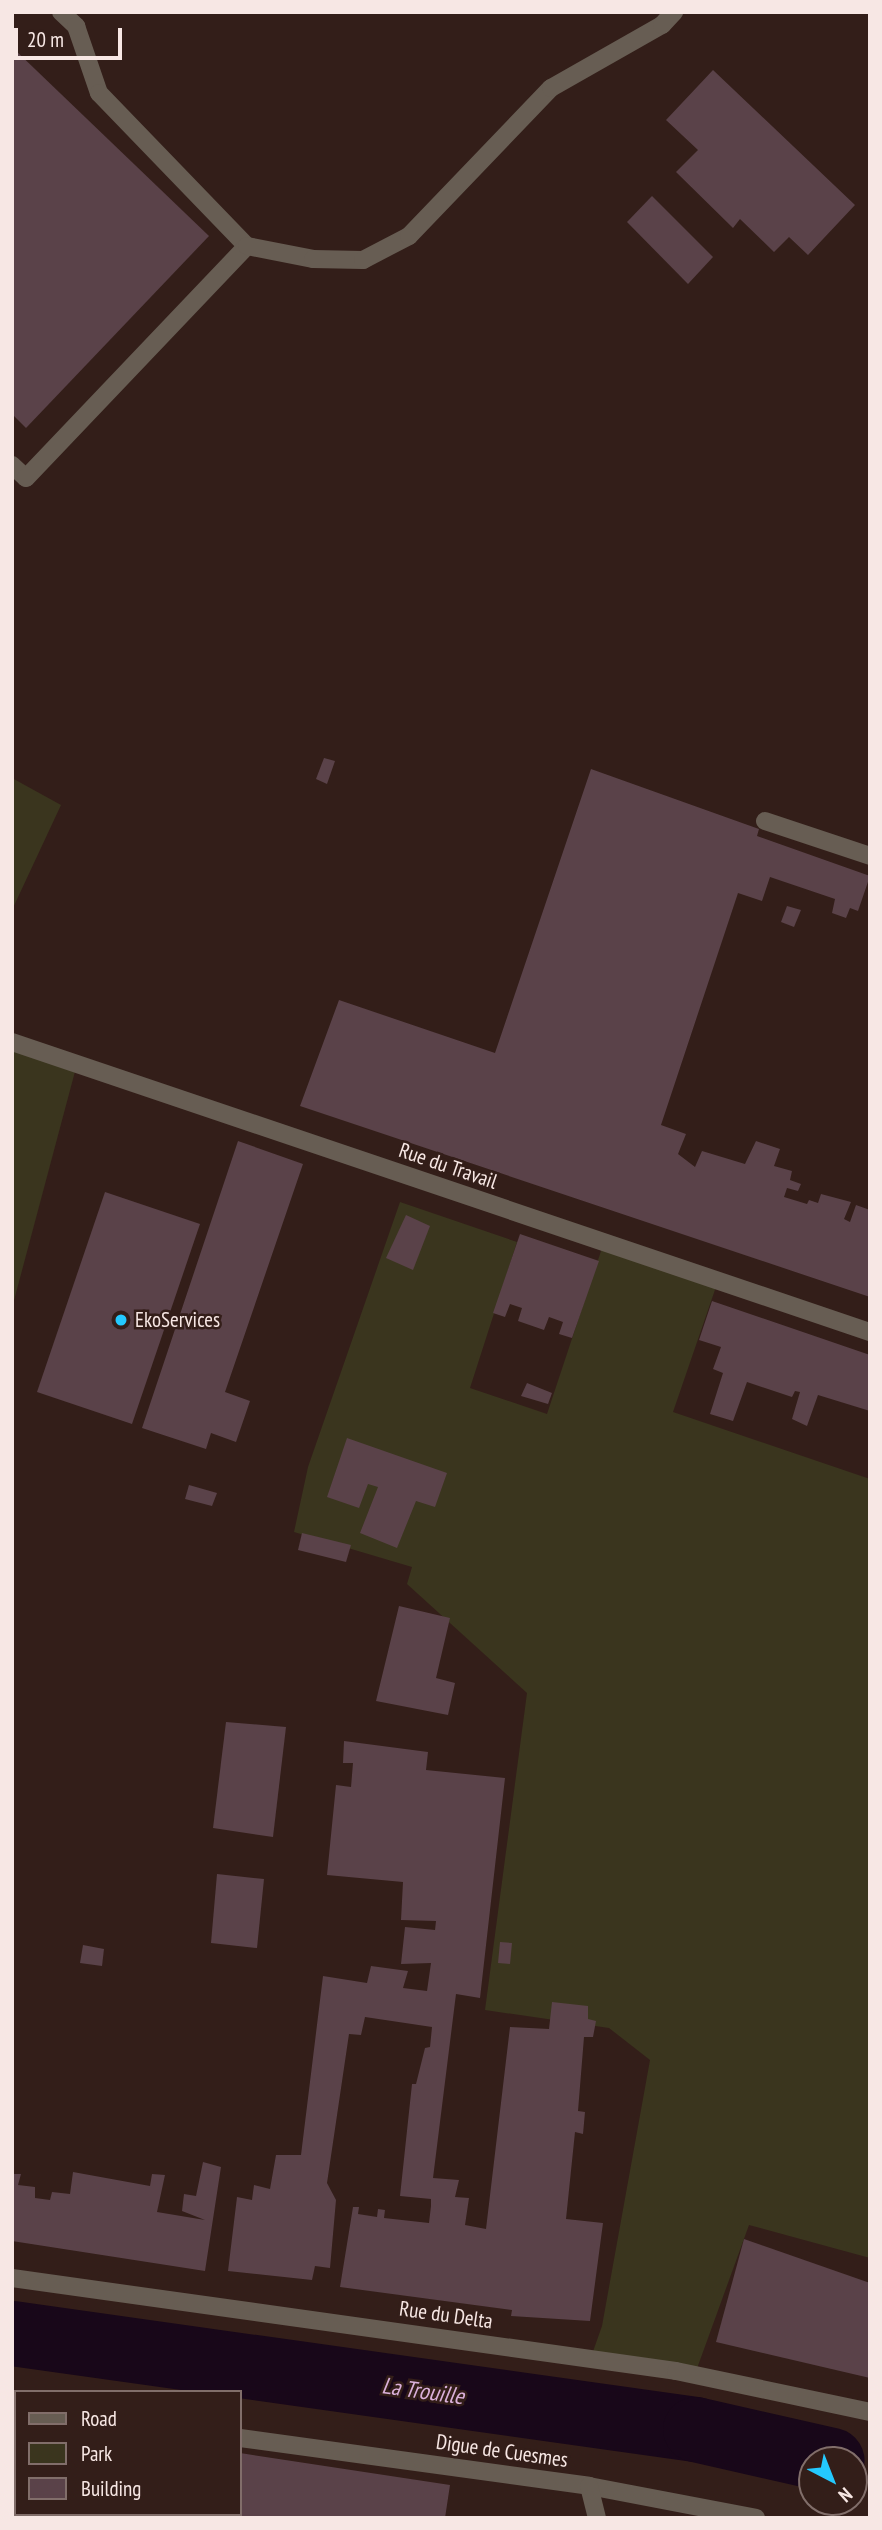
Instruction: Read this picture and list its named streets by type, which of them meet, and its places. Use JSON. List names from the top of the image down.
{
  "streets": {
    "street": ["Rue du Travail", "Rue du Delta", "Digue de Cuesmes"]
  },
  "water": ["La Trouille"],
  "places": ["EkoServices"],
  "legend": ["Road", "Park", "Building"],
  "scale_bar": "20 m",
  "north": "bottom right"
}
